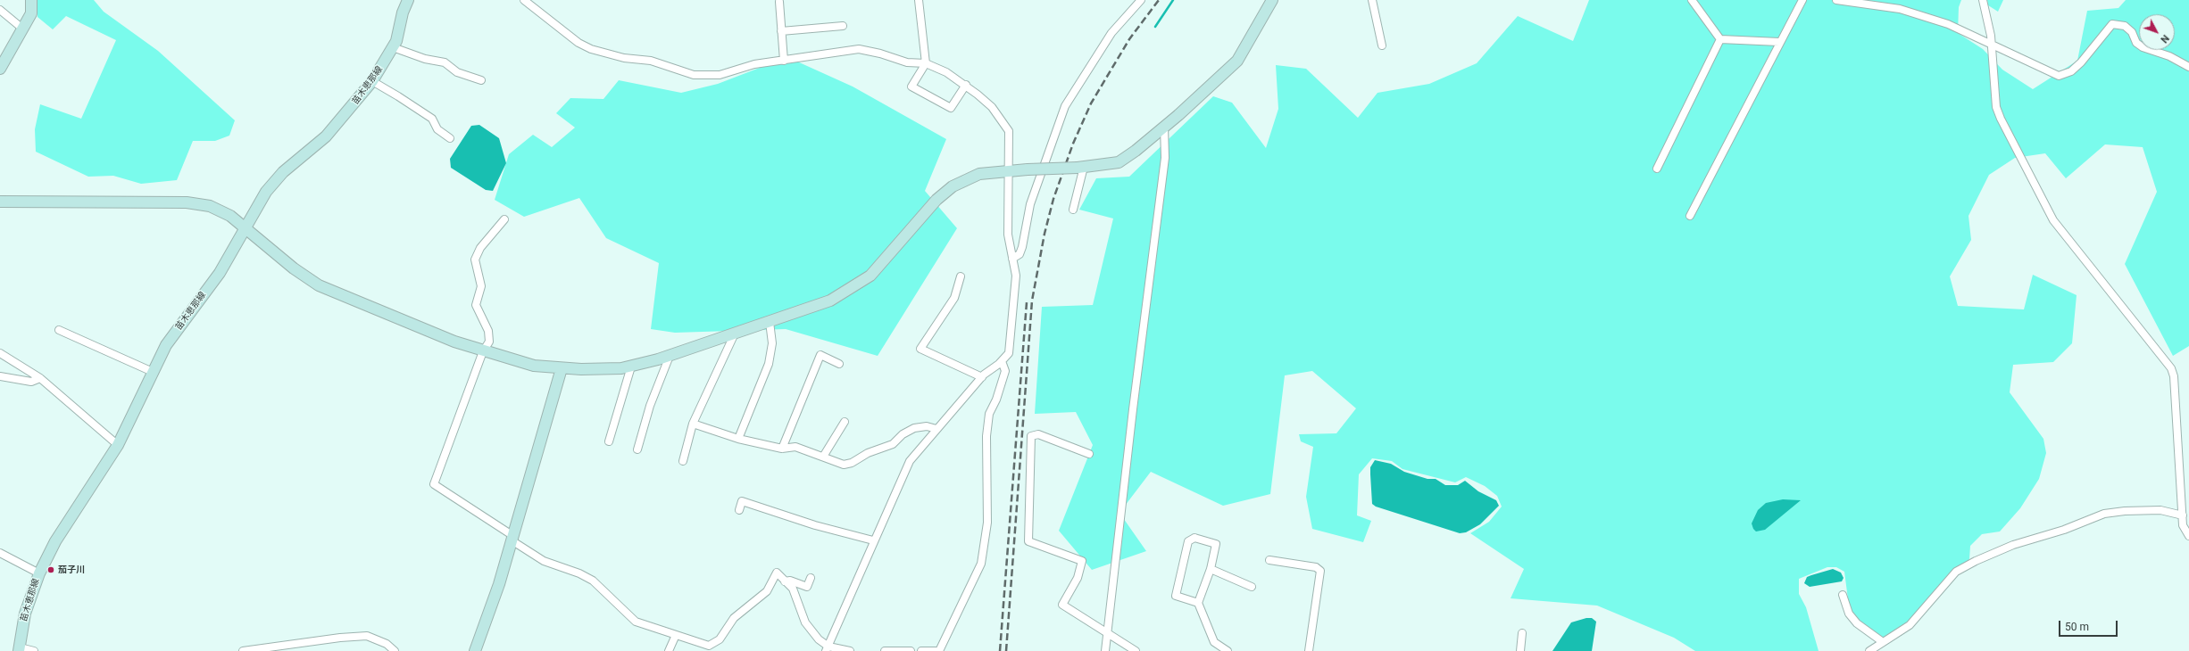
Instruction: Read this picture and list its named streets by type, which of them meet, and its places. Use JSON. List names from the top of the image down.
{
  "streets": {
    "street": ["苗木恵那線"]
  },
  "places": ["茄子川"],
  "scale_bar": "50 m",
  "north": "bottom right"
}
